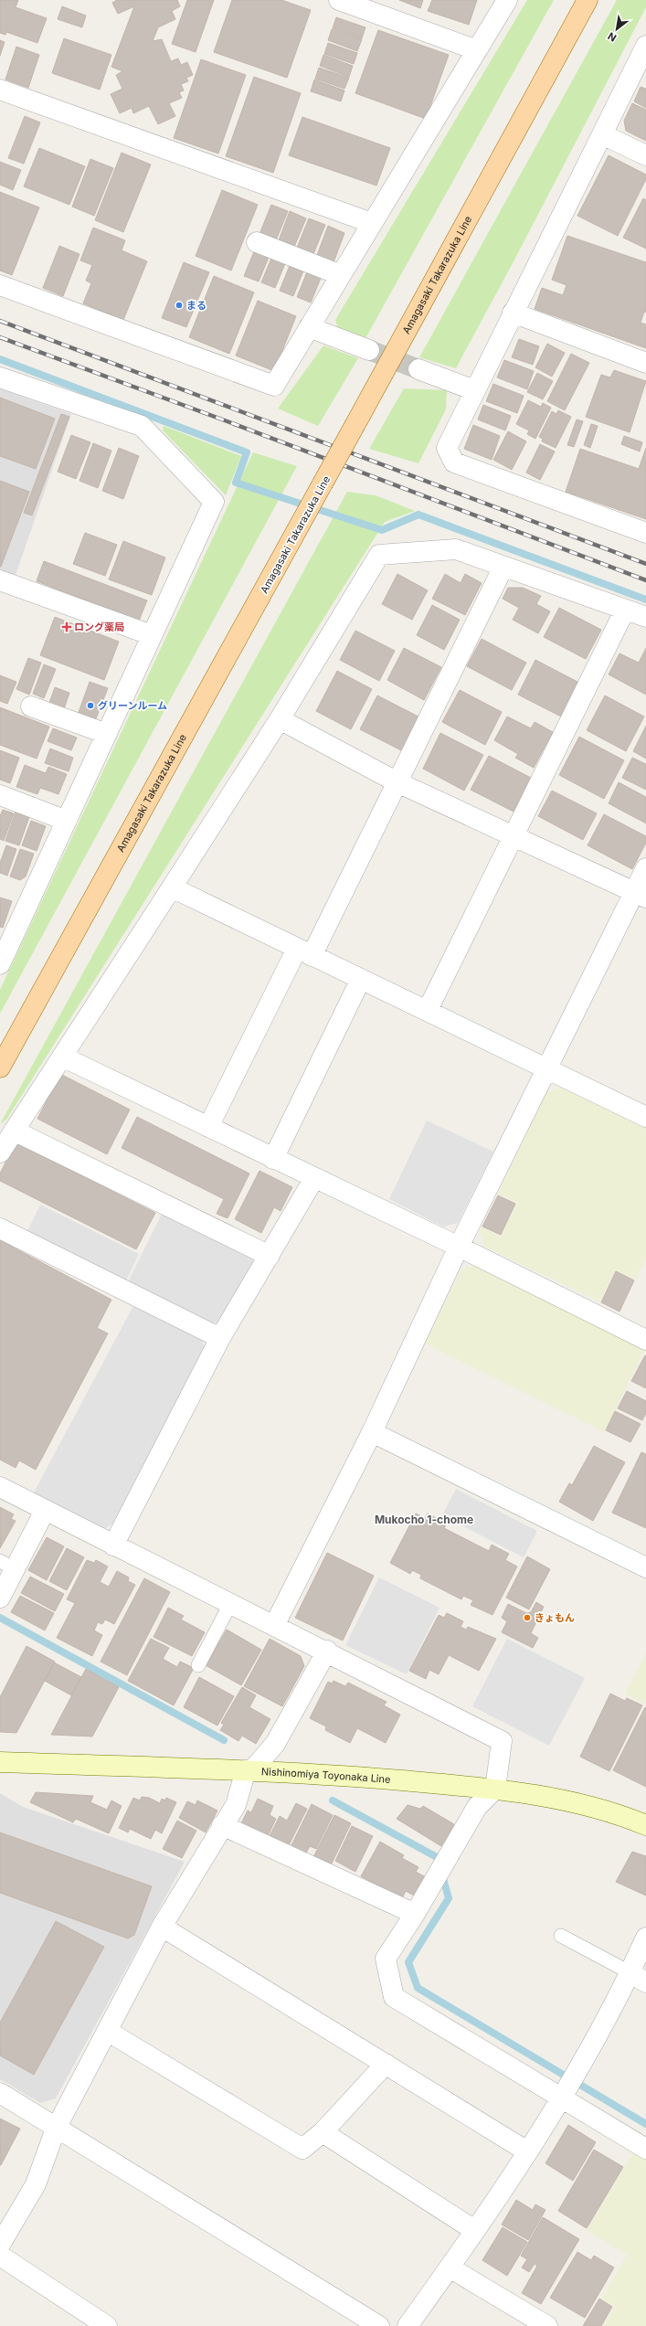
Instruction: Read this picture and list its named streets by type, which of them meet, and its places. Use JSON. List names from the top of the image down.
{
  "streets": {
    "main road": ["Amagasaki Takarazuka Line", "Nishinomiya Toyonaka Line"]
  },
  "districts": ["Mukocho 1-chome"],
  "places": {
    "other": ["まる", "グリーンルーム", "きょもん"],
    "health": ["ロング薬局"]
  },
  "north": "bottom left"
}
